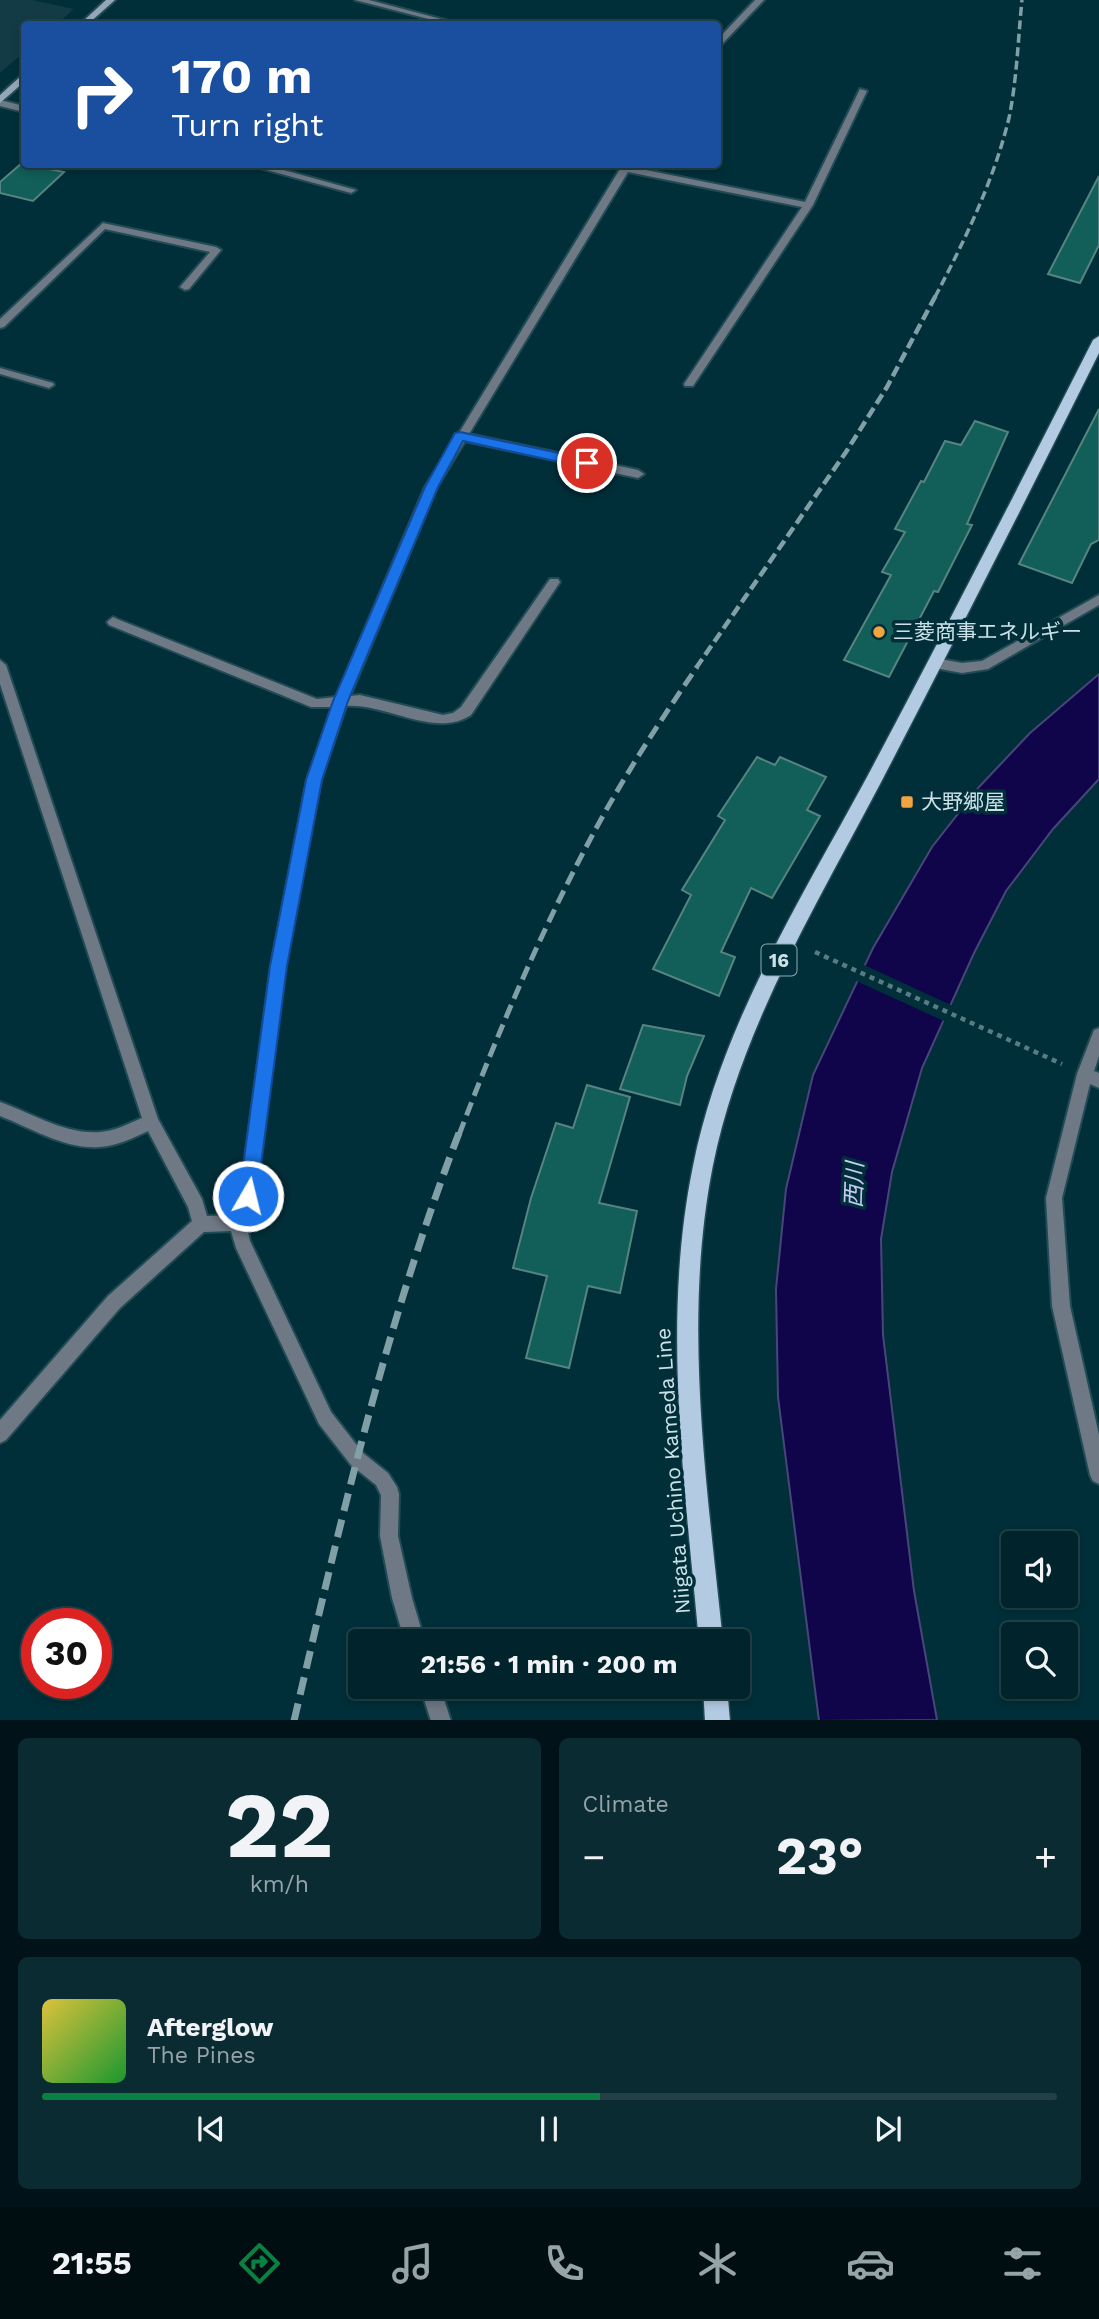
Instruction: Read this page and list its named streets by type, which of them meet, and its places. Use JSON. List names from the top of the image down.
{
  "streets": {
    "main road": ["16", "Niigata Uchino Kameda Line"]
  },
  "water": ["西川"],
  "places": {
    "other": ["三菱商事エネルギー"],
    "transit": ["大野郷屋"]
  },
  "page": {
    "turn": ["170 m", "Turn right"],
    "limit": "30",
    "trip": "21:56 · 1 min · 200 m",
    "tile": [
      ["22", "km/h"],
      "Climate"
    ],
    "heat": ["−", "23°", "+"],
    "song": ["Afterglow", "The Pines"],
    "tabs": "21:55"
  }
}
